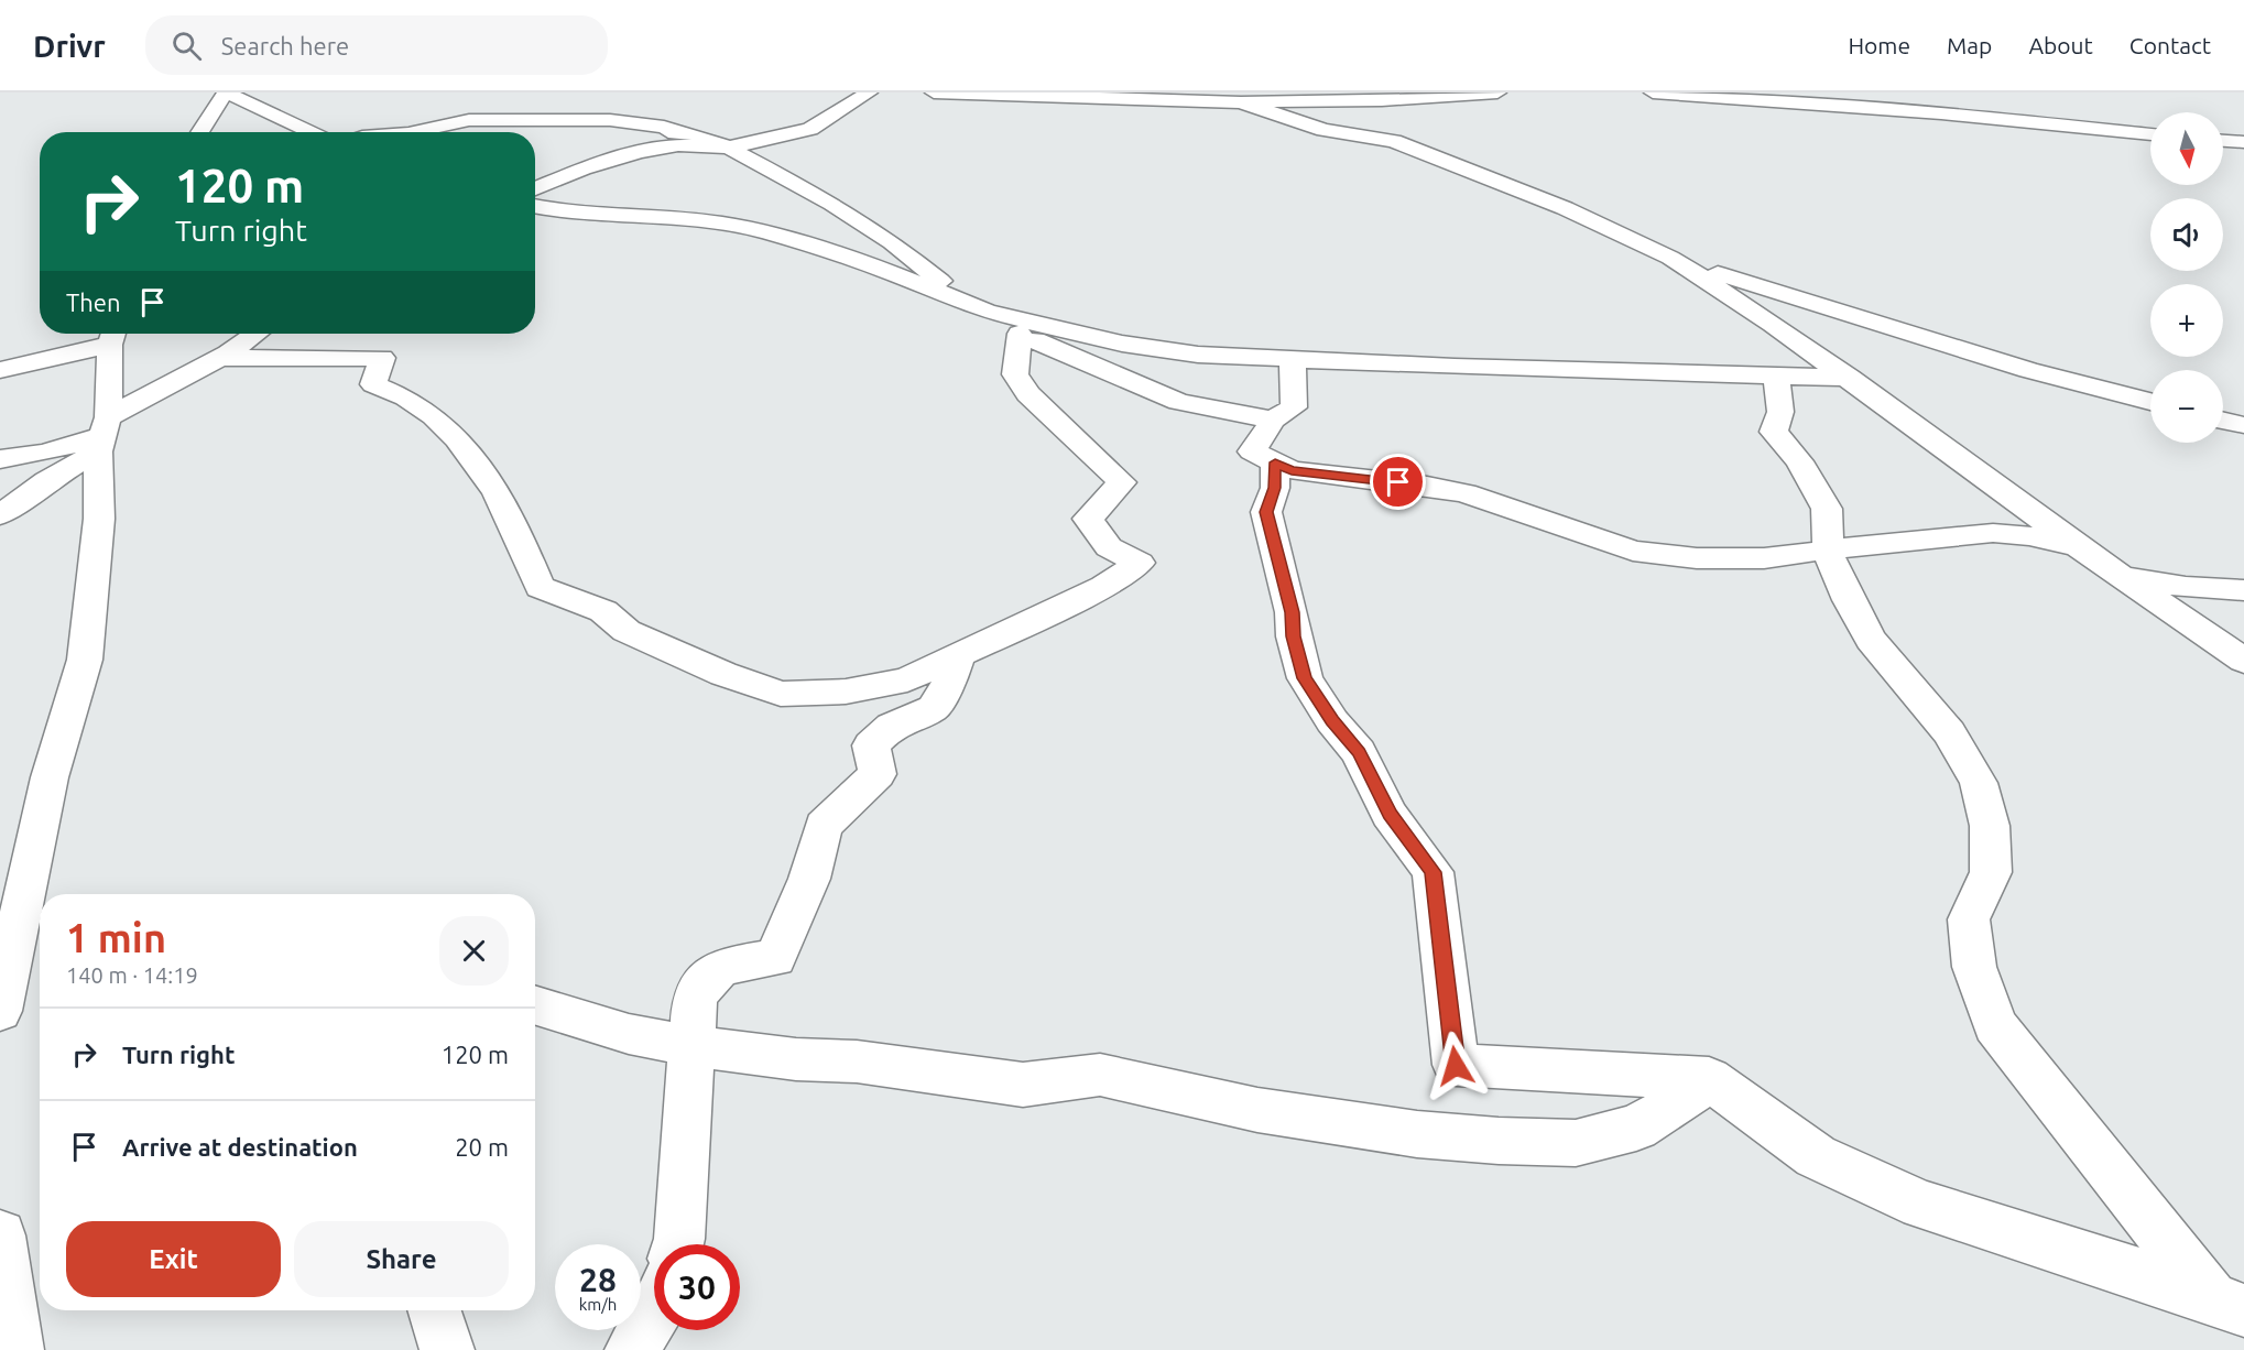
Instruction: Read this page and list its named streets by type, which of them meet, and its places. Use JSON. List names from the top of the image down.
{
  "north": "bottom",
  "page": {
    "header": "Drivr",
    "search": "Search here",
    "nav": [
      "Home",
      "Map",
      "About",
      "Contact"
    ],
    "map_buttons": ["+", "−"],
    "turn": ["120 m", "Turn right"],
    "then": "Then",
    "heading": ["1 min", "140 m · 14:19"],
    "list": [
      {
        "name": "Turn right",
        "value": "120 m"
      },
      {
        "name": "Arrive at destination",
        "value": "20 m"
      }
    ],
    "buttons": ["Exit", "Share"],
    "speed": "28 km/h",
    "limit": "30"
  }
}
